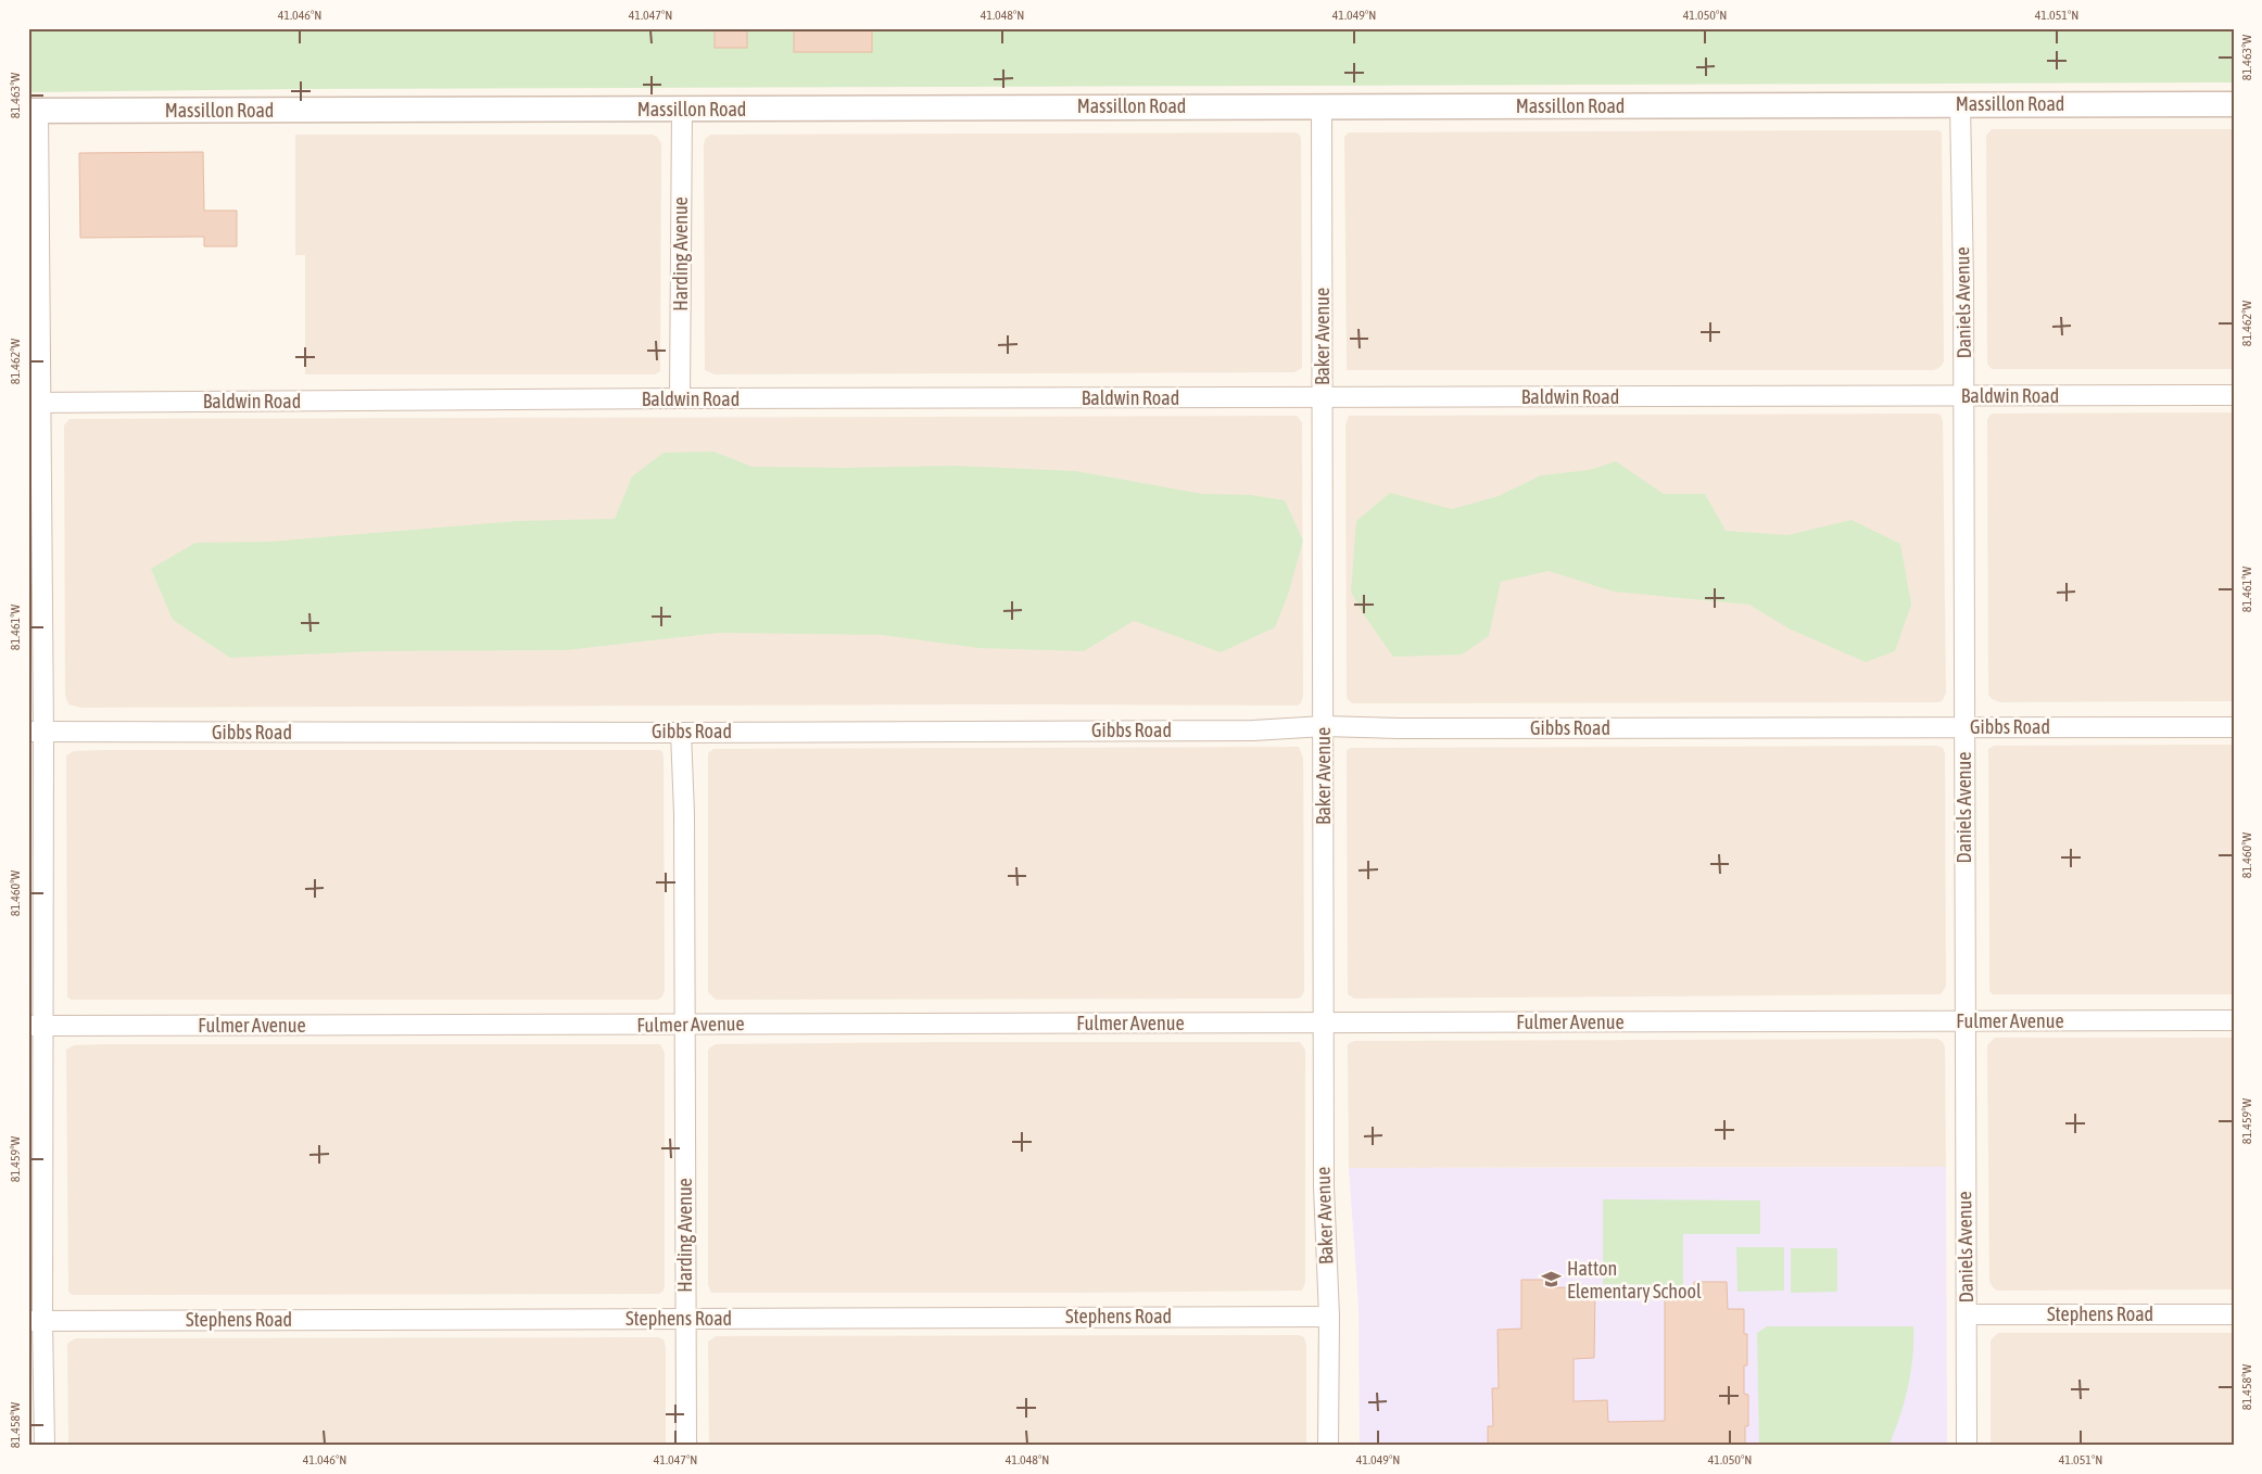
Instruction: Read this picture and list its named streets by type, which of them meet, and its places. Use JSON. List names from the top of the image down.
{
  "streets": {
    "street": [
      "Massillon Road",
      "Harding Avenue",
      "Daniels Avenue",
      "Baker Avenue",
      "Baldwin Road",
      "Gibbs Road",
      "Fulmer Avenue",
      "Stephens Road"
    ]
  },
  "crossings": [
    ["Massillon Road", "Harding Avenue"],
    ["Massillon Road", "Daniels Avenue"],
    ["Massillon Road", "Baker Avenue"],
    ["Harding Avenue", "Baldwin Road"],
    ["Harding Avenue", "Gibbs Road"],
    ["Harding Avenue", "Fulmer Avenue"],
    ["Harding Avenue", "Stephens Road"],
    ["Daniels Avenue", "Baldwin Road"],
    ["Daniels Avenue", "Gibbs Road"],
    ["Daniels Avenue", "Fulmer Avenue"],
    ["Daniels Avenue", "Stephens Road"],
    ["Baker Avenue", "Baldwin Road"],
    ["Baker Avenue", "Gibbs Road"],
    ["Baker Avenue", "Fulmer Avenue"],
    ["Baker Avenue", "Stephens Road"]
  ],
  "places": {
    "school or university": ["Hatton Elementary School"]
  },
  "coordinates": [
    "41.046°N",
    "41.047°N",
    "41.048°N",
    "41.049°N",
    "41.050°N",
    "41.051°N",
    "81.463°W",
    "81.462°W",
    "81.461°W",
    "81.460°W",
    "81.459°W",
    "81.458°W"
  ]
}
